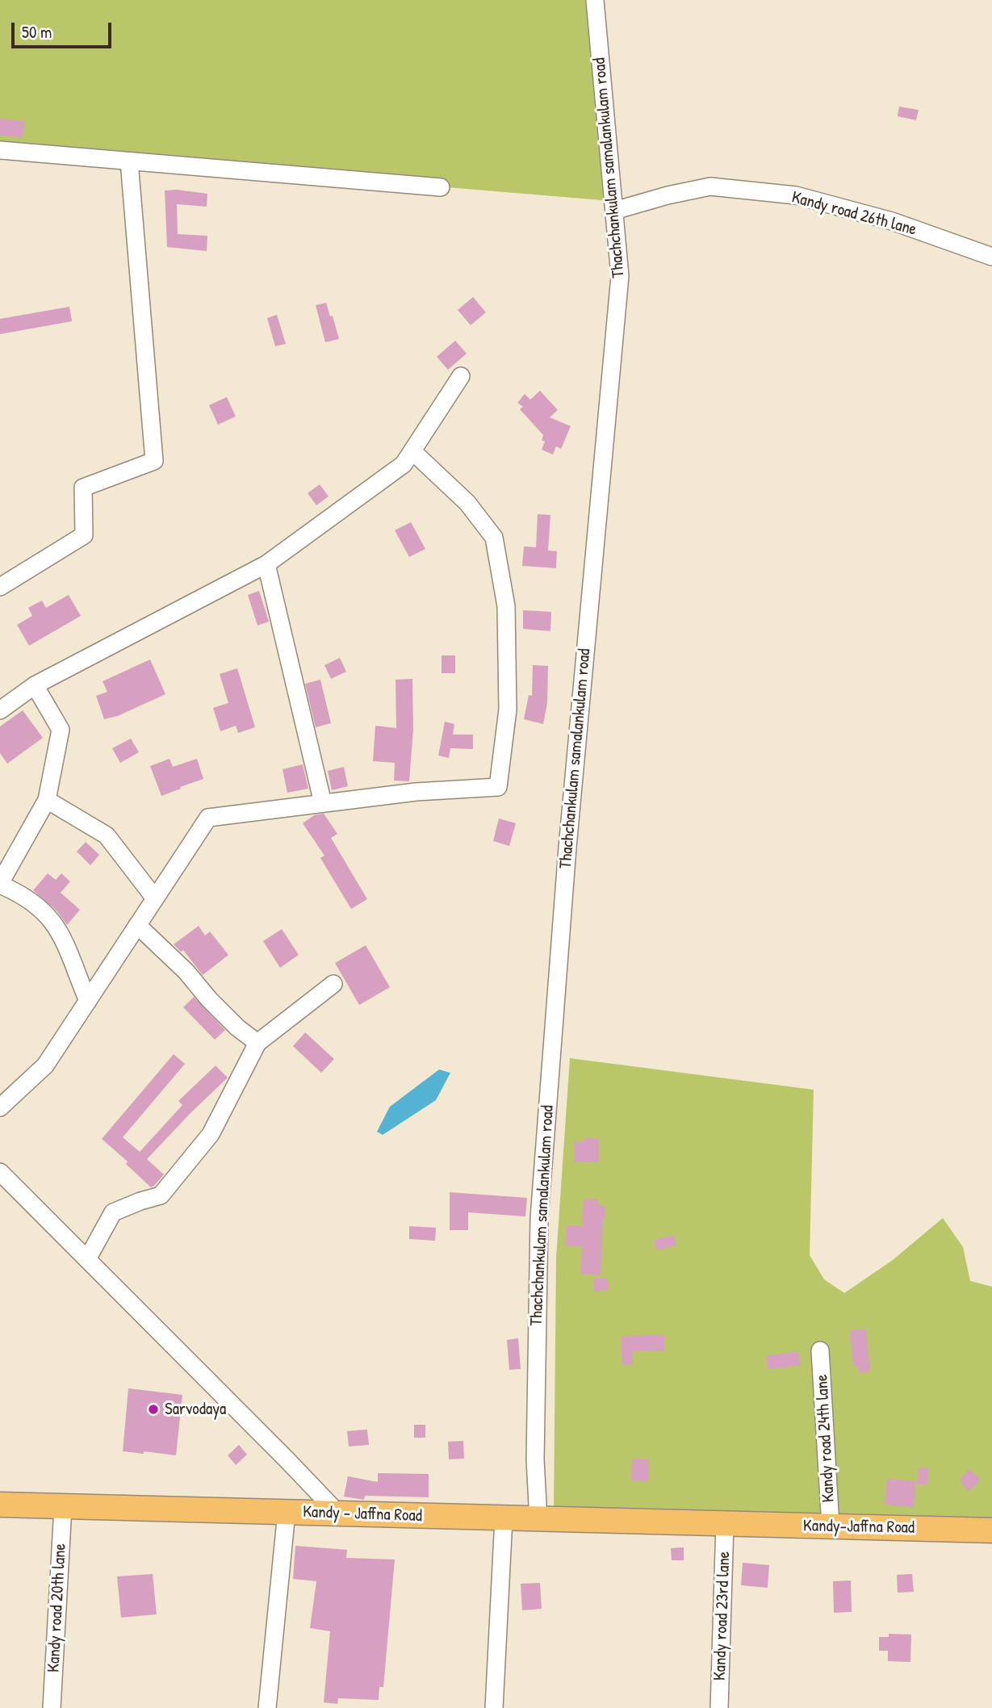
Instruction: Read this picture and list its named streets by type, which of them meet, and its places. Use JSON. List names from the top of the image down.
{
  "streets": {
    "highway": ["Kandy - Jaffna Road", "Kandy-Jaffna Road"],
    "street": [
      "Thachchankulam samalankulam road",
      "Kandy road 26th lane",
      "Kandy road 24th lane",
      "Kandy road 20th lane",
      "Kandy road 23rd lane"
    ]
  },
  "crossings": [
    ["Thachchankulam samalankulam road", "Kandy road 26th lane"],
    ["Thachchankulam samalankulam road", "Kandy - Jaffna Road"],
    ["Kandy road 24th lane", "Kandy-Jaffna Road"],
    ["Kandy - Jaffna Road", "Kandy-Jaffna Road"],
    ["Kandy - Jaffna Road", "Kandy road 20th lane"],
    ["Kandy - Jaffna Road", "Kandy road 23rd lane"],
    ["Kandy-Jaffna Road", "Kandy road 23rd lane"]
  ],
  "places": ["Sarvodaya"],
  "scale_bar": "50 m"
}
